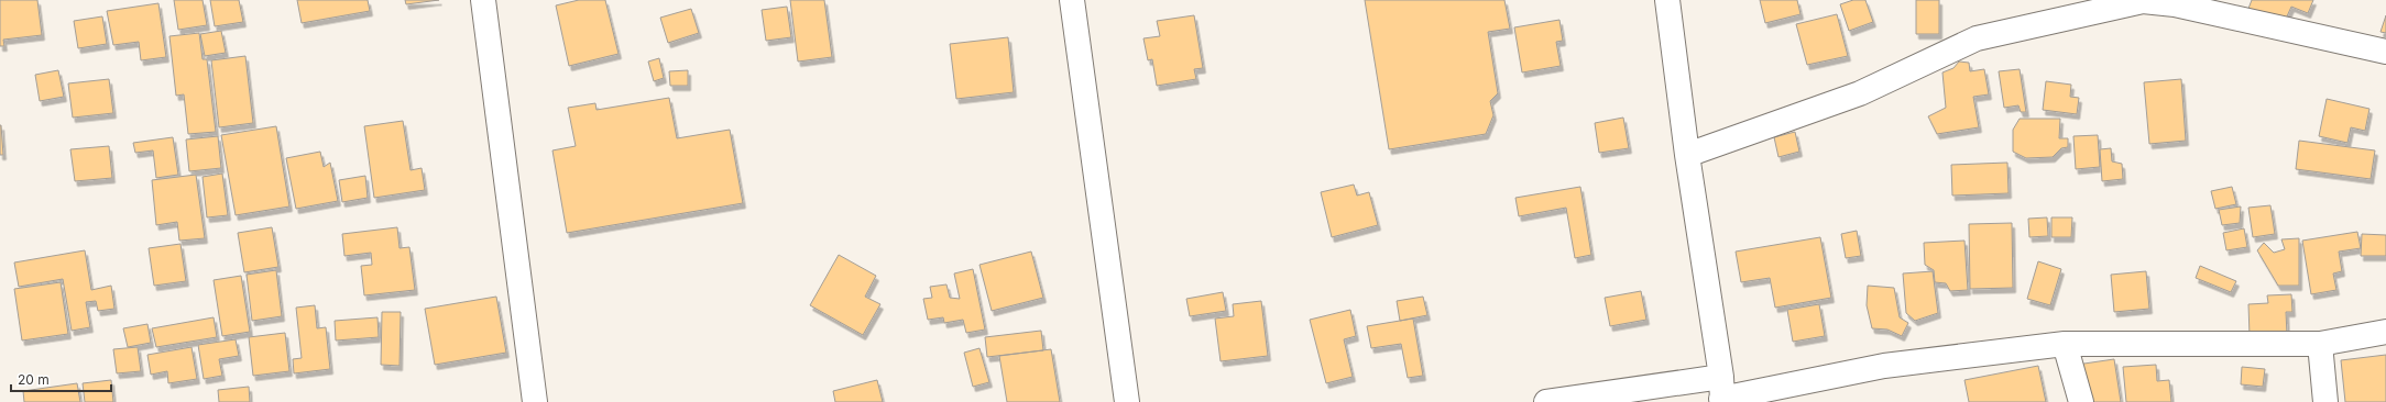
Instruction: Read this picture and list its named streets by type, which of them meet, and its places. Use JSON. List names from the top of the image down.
{
  "scale_bar": "20 m"
}
